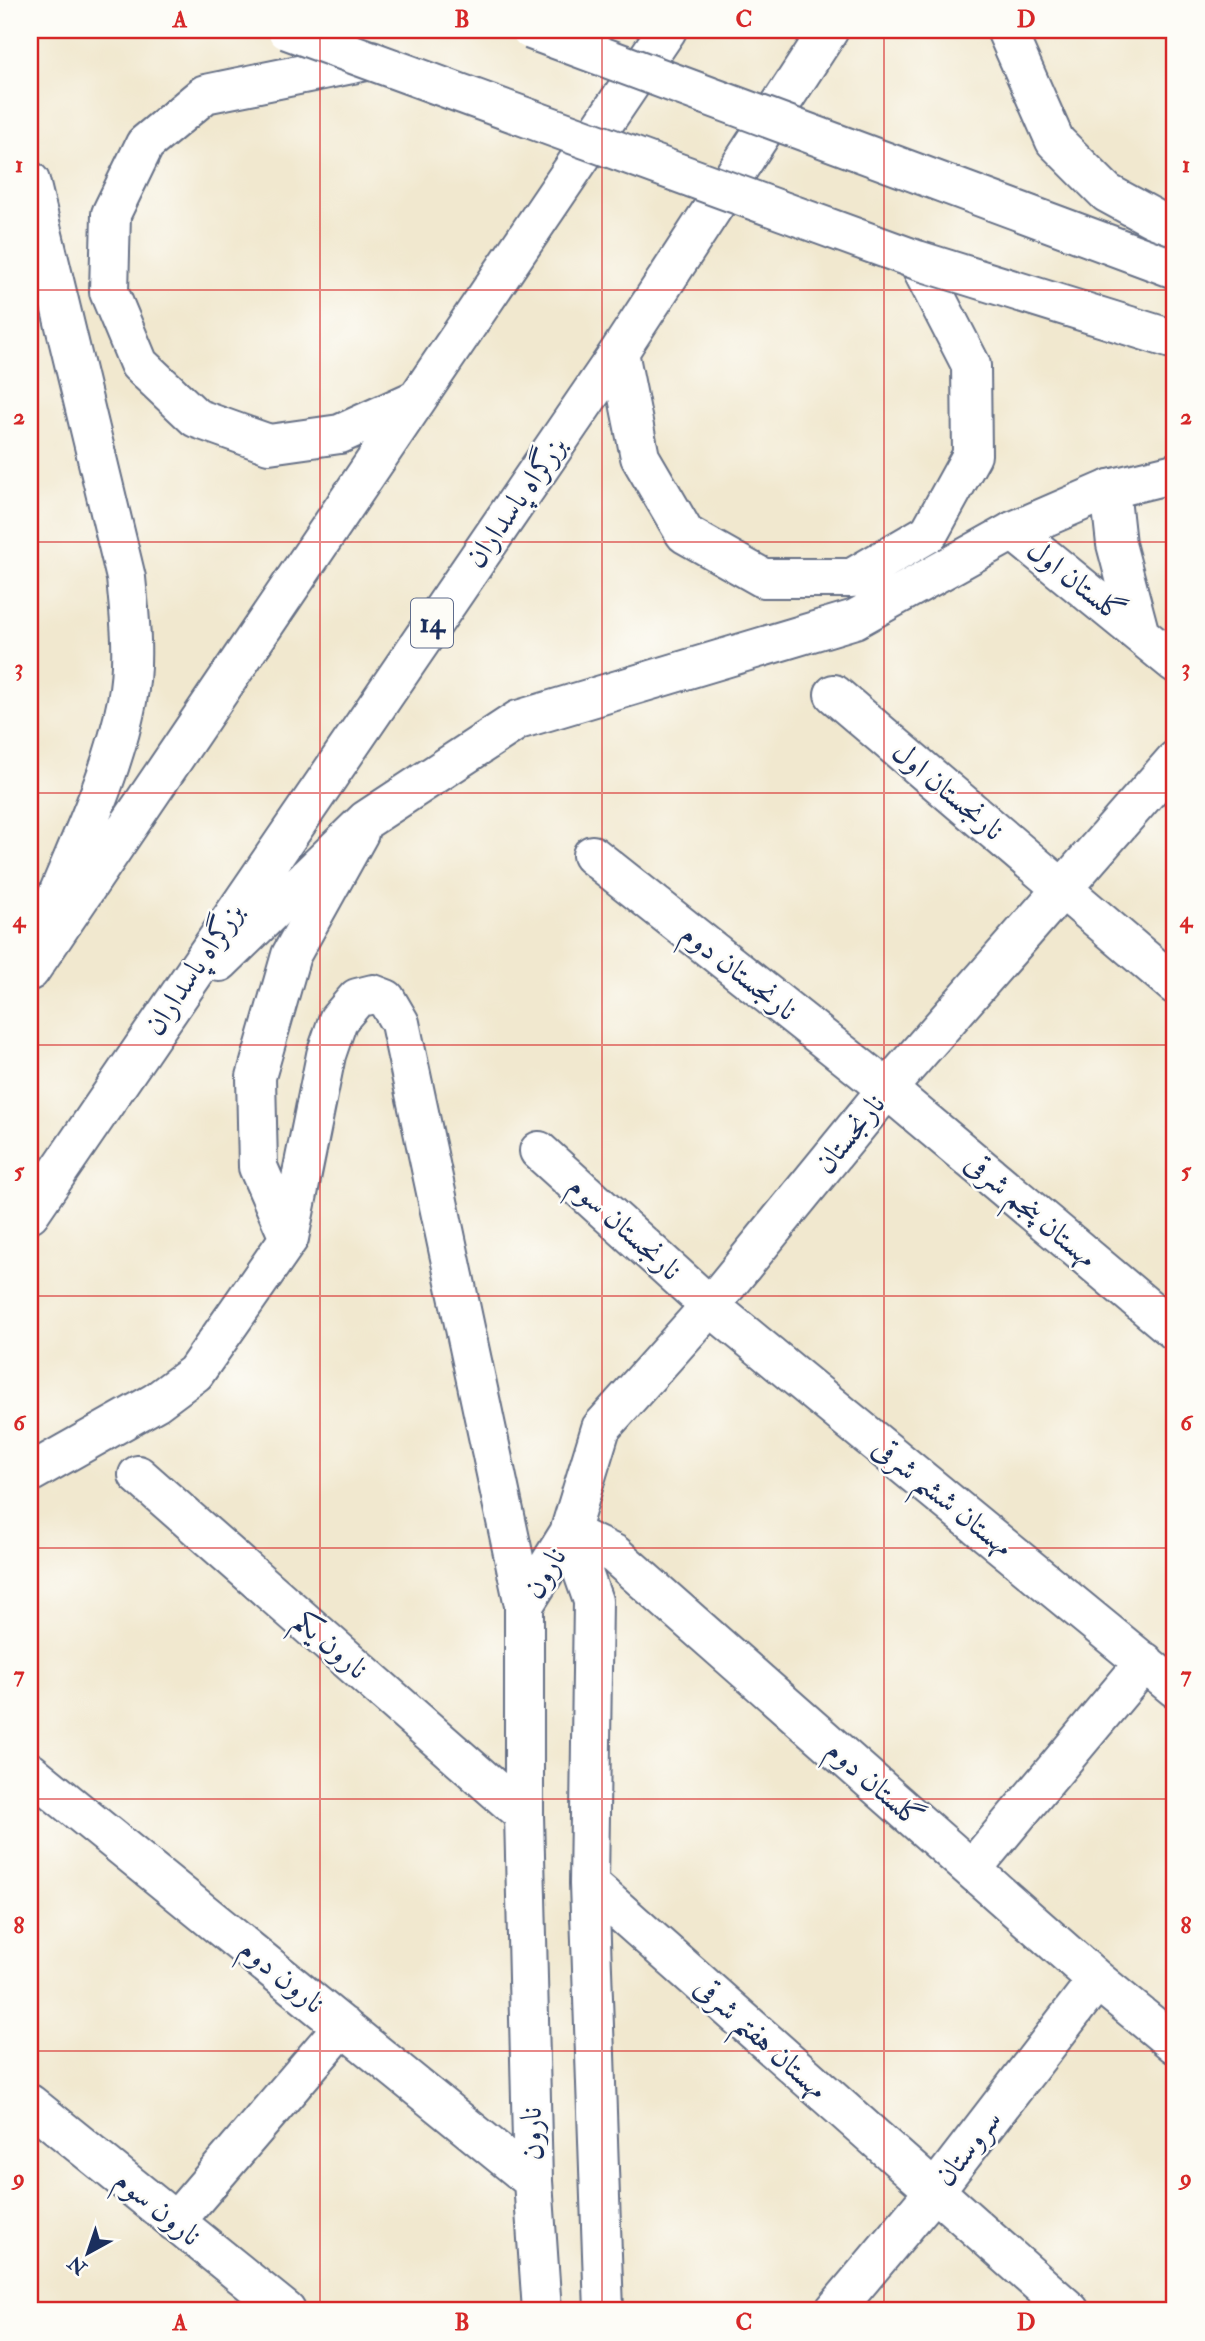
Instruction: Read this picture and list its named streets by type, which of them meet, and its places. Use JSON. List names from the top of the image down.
{
  "streets": {
    "main road": [
      "بزرگراه پاسداران",
      "گلستان اول",
      "14",
      "نارنجستان اول",
      "نارنجستان دوم",
      "نارنجستان",
      "مهستان پنجم شرقی",
      "نارنجستان سوم",
      "مهستان ششم شرقی",
      "نارون",
      "نارون یکم",
      "گلستان دوم",
      "نارون دوم",
      "مهستان هفتم شرقی",
      "سروستان",
      "نارون سوم"
    ]
  },
  "crossings": [
    ["نارنجستان اول", "نارنجستان"],
    ["نارنجستان دوم", "نارنجستان"],
    ["نارنجستان دوم", "مهستان پنجم شرقی"],
    ["نارنجستان", "مهستان پنجم شرقی"],
    ["نارنجستان", "نارنجستان سوم"],
    ["نارنجستان", "مهستان ششم شرقی"],
    ["نارنجستان", "نارون"],
    ["نارنجستان", "گلستان دوم"],
    ["نارنجستان سوم", "مهستان ششم شرقی"],
    ["نارون", "نارون یکم"],
    ["نارون", "گلستان دوم"],
    ["نارون", "نارون دوم"],
    ["نارون", "مهستان هفتم شرقی"],
    ["گلستان دوم", "سروستان"],
    ["مهستان هفتم شرقی", "سروستان"]
  ],
  "north": "bottom left",
  "grid": {
    "columns": [
      "A",
      "B",
      "C",
      "D"
    ],
    "rows": [
      "1",
      "2",
      "3",
      "4",
      "5",
      "6",
      "7",
      "8",
      "9"
    ]
  }
}
